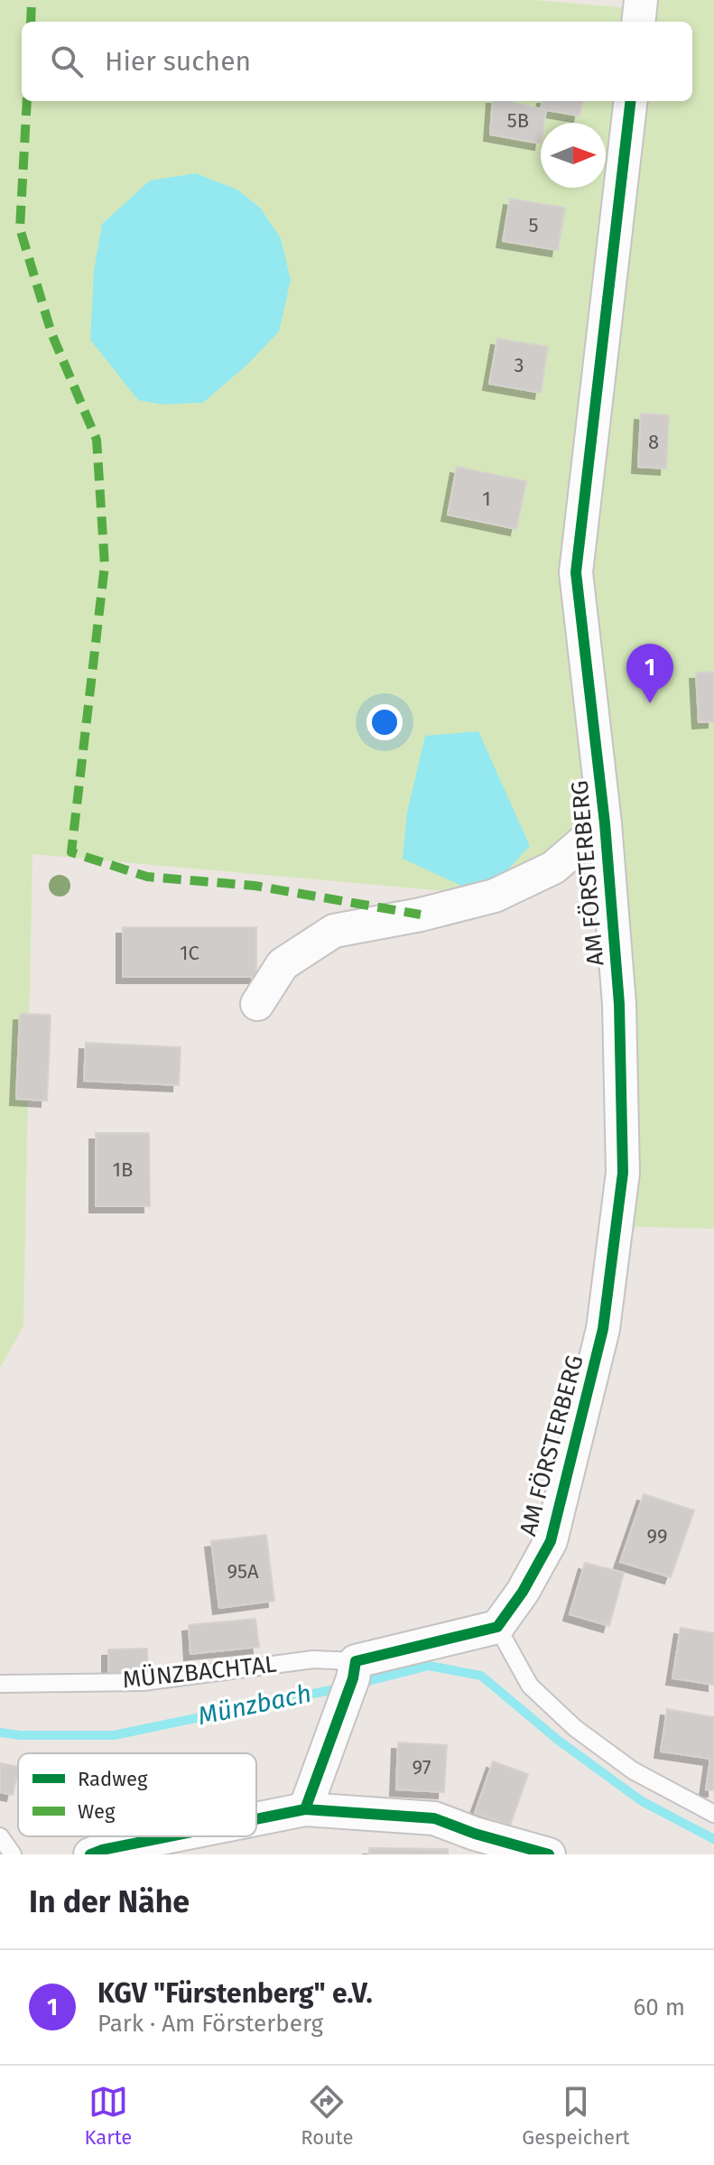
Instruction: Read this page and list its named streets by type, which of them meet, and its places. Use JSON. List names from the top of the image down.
{
  "streets": {
    "street": ["AM FÖRSTERBERG", "MÜNZBACHTAL"]
  },
  "crossings": [
    ["AM FÖRSTERBERG", "MÜNZBACHTAL"]
  ],
  "water": ["Münzbach"],
  "house_numbers": [
    "5B",
    "5",
    "3",
    "8",
    "1",
    "1C",
    "1B",
    "99",
    "95A",
    "97"
  ],
  "legend": ["Radweg", "Weg"],
  "north": "right",
  "page": {
    "search": "Hier suchen",
    "pins": "1",
    "heading": "In der Nähe",
    "list": [
      {
        "mark": "1",
        "name": "KGV \"Fürstenberg\" e.V.",
        "note": "Park · Am Försterberg",
        "value": "60 m"
      }
    ],
    "nav": ["Karte", "Route", "Gespeichert"]
  }
}
